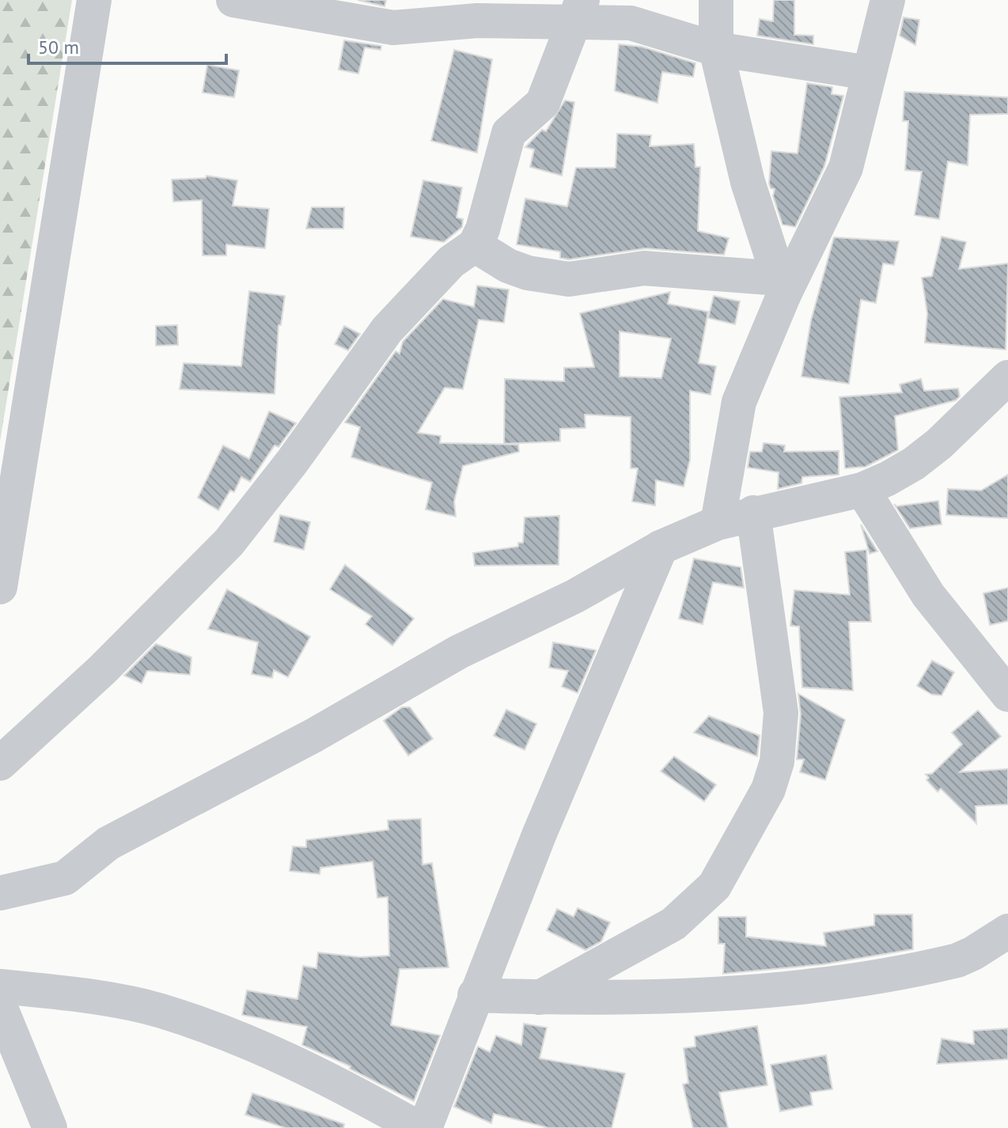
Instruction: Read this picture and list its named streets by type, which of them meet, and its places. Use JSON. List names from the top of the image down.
{
  "scale_bar": "50 m"
}
